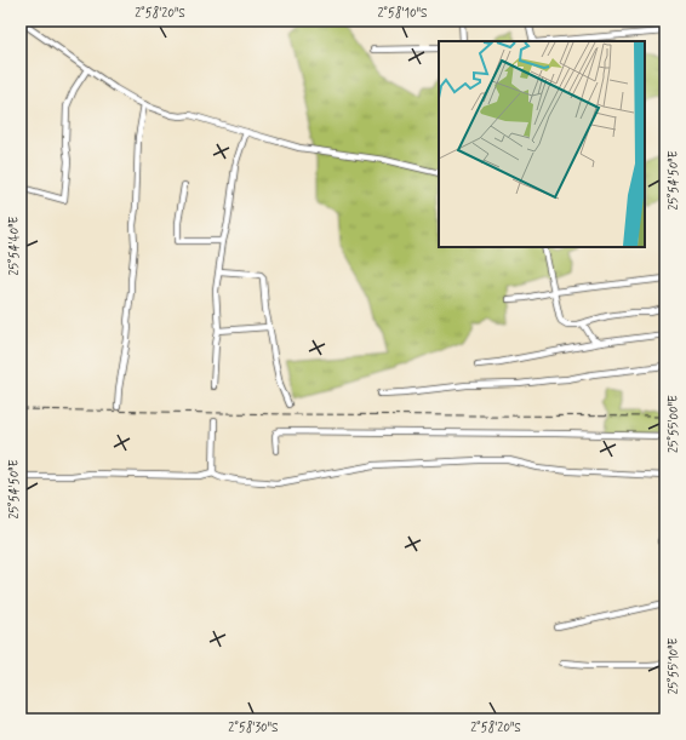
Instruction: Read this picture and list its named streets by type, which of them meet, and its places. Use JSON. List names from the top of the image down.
{
  "coordinates": [
    "2°58'20\"S",
    "2°58'10\"S",
    "25°54'50\"E",
    "25°54'40\"E",
    "25°55'00\"E",
    "25°55'10\"E",
    "2°58'30\"S"
  ]
}
